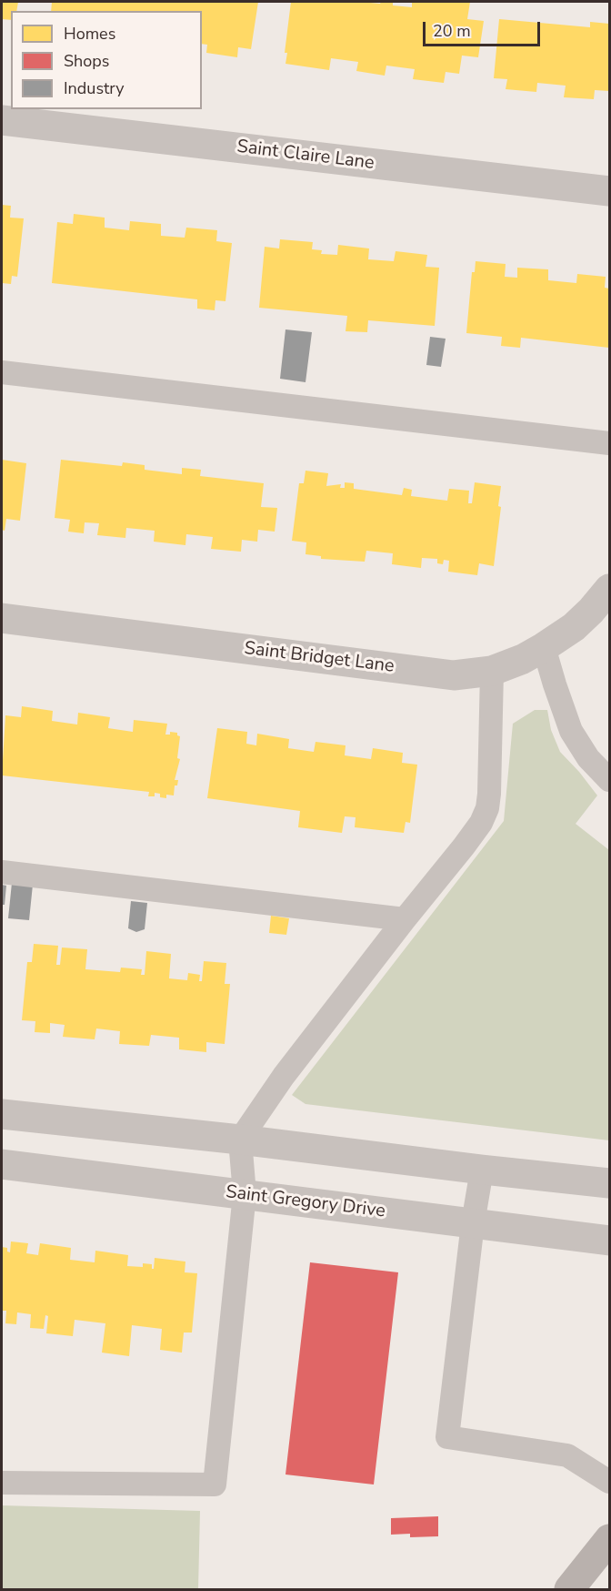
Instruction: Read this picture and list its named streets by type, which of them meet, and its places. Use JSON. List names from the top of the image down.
{
  "streets": {
    "street": ["Saint Claire Lane", "Saint Bridget Lane", "Saint Gregory Drive"]
  },
  "legend": ["Homes", "Shops", "Industry"],
  "scale_bar": "20 m"
}
